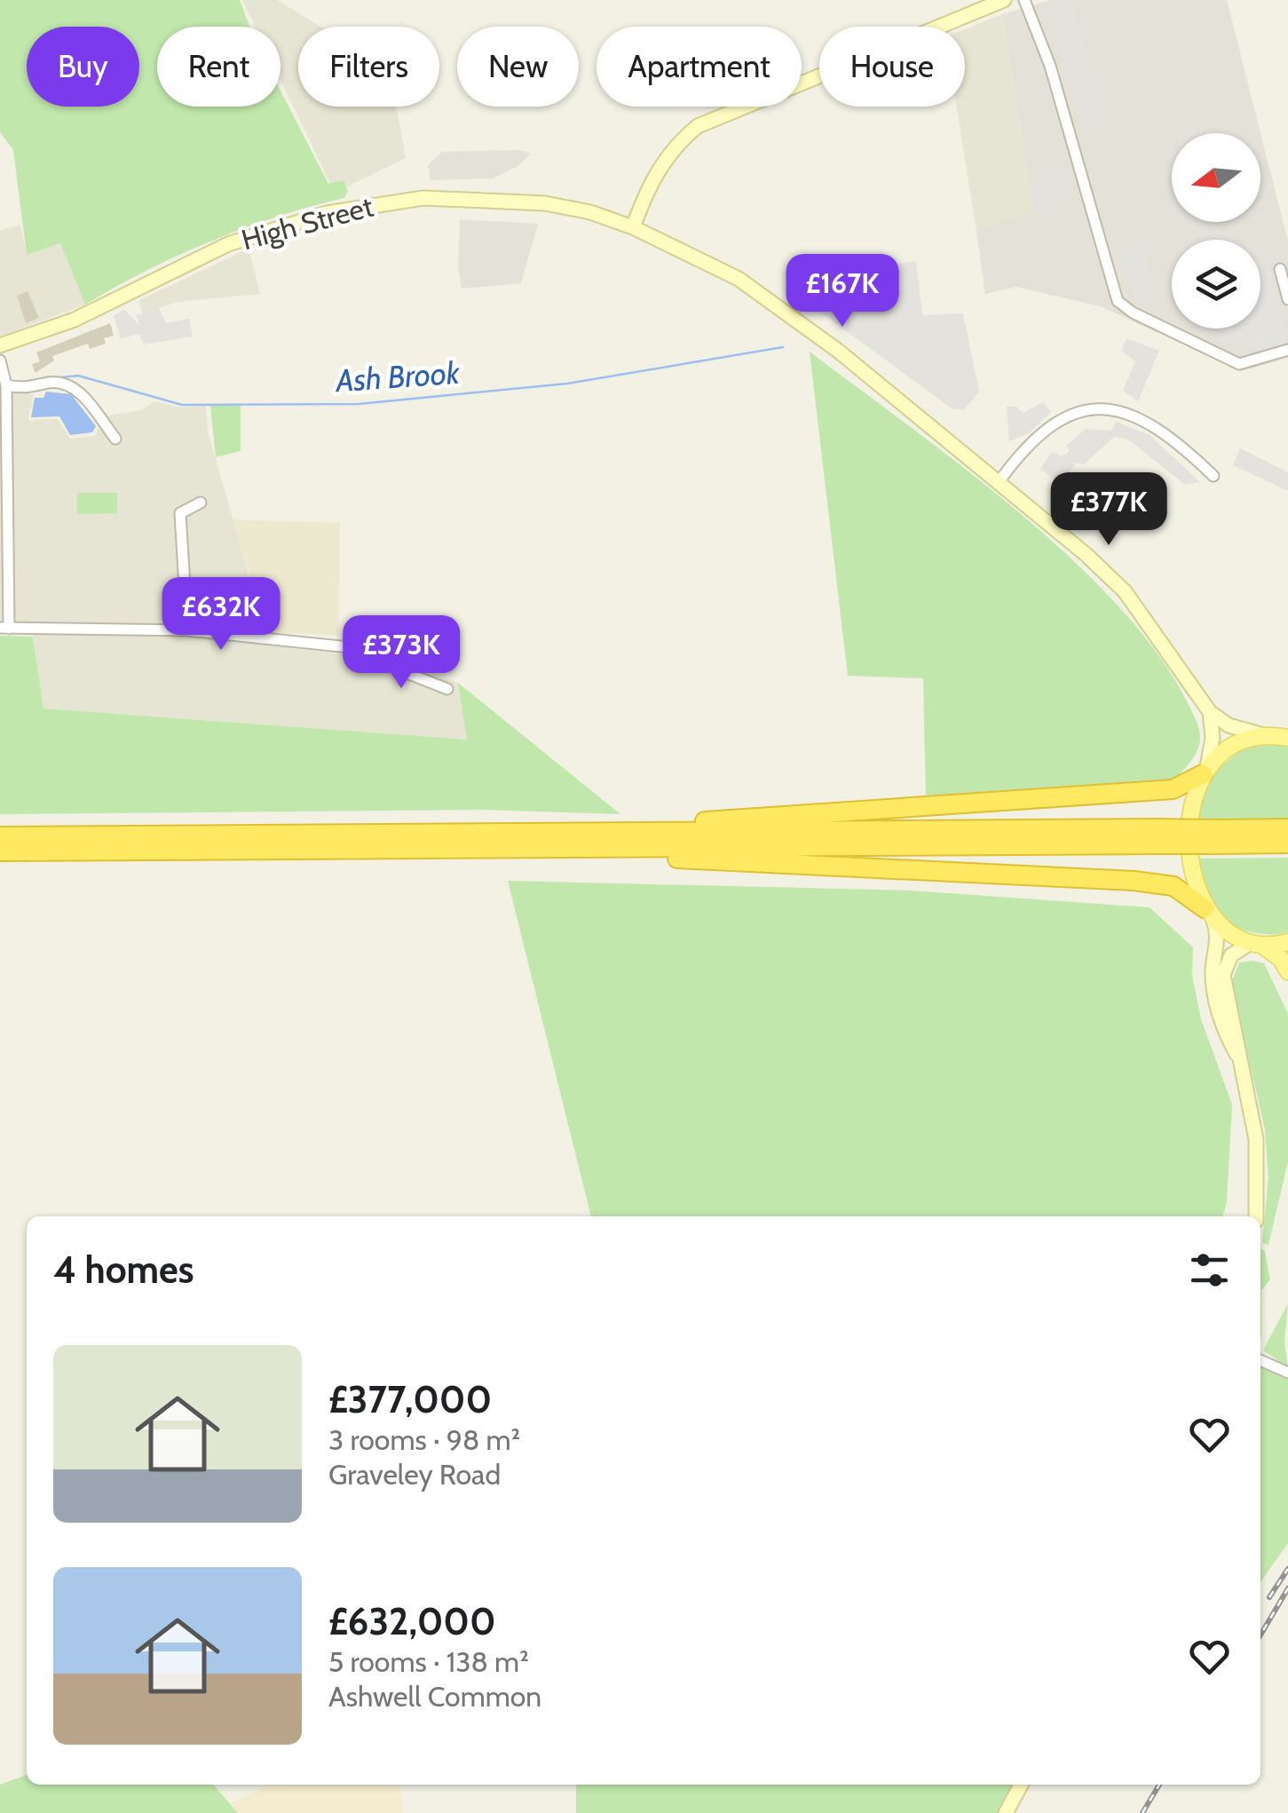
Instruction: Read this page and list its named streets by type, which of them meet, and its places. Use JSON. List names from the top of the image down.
{
  "streets": {
    "main road": ["High Street"]
  },
  "water": ["Ash Brook"],
  "north": "left",
  "page": {
    "chip": [
      "Buy",
      "Rent",
      "Filters",
      "New",
      "Apartment",
      "House"
    ],
    "price": [
      "£167K",
      "£377K",
      "£632K",
      "£373K"
    ],
    "heading": "4 homes",
    "list": [
      {
        "name": "£377,000",
        "note": "3 rooms · 98 m² · Graveley Road"
      },
      {
        "name": "£632,000",
        "note": "5 rooms · 138 m² · Ashwell Common"
      }
    ]
  }
}
